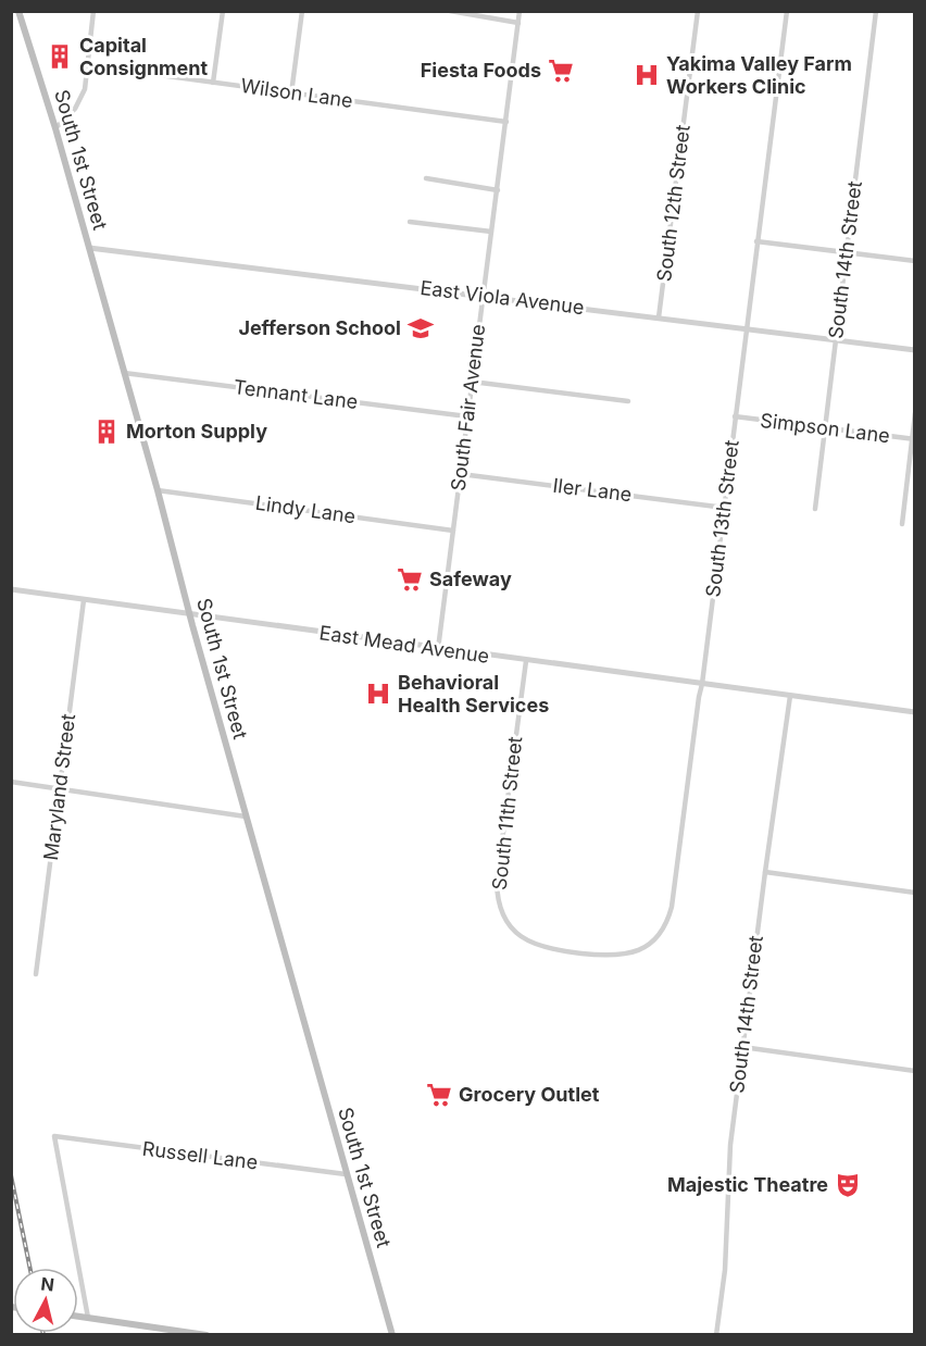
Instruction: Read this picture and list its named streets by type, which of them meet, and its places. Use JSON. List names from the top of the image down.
{
  "streets": {
    "main road": ["South 1st Street"],
    "street": [
      "Wilson Lane",
      "South 12th Street",
      "South 14th Street",
      "East Viola Avenue",
      "Tennant Lane",
      "South Fair Avenue",
      "Simpson Lane",
      "Iler Lane",
      "Lindy Lane",
      "South 13th Street",
      "East Mead Avenue",
      "Maryland Street",
      "South 11th Street",
      "Russell Lane"
    ]
  },
  "crossings": [
    ["Wilson Lane", "South Fair Avenue"],
    ["South 1st Street", "East Viola Avenue"],
    ["South 1st Street", "Tennant Lane"],
    ["South 1st Street", "Lindy Lane"],
    ["South 1st Street", "East Mead Avenue"],
    ["South 1st Street", "Russell Lane"],
    ["South 12th Street", "East Viola Avenue"],
    ["South 14th Street", "East Viola Avenue"],
    ["South 14th Street", "Simpson Lane"],
    ["South 14th Street", "East Mead Avenue"],
    ["East Viola Avenue", "South Fair Avenue"],
    ["East Viola Avenue", "South 13th Street"],
    ["Tennant Lane", "South Fair Avenue"],
    ["South Fair Avenue", "Iler Lane"],
    ["South Fair Avenue", "Lindy Lane"],
    ["South Fair Avenue", "East Mead Avenue"],
    ["Simpson Lane", "South 13th Street"],
    ["Iler Lane", "South 13th Street"],
    ["South 13th Street", "East Mead Avenue"],
    ["South 13th Street", "South 11th Street"],
    ["East Mead Avenue", "Maryland Street"],
    ["East Mead Avenue", "South 11th Street"]
  ],
  "places": {
    "building": ["Capital Consignment", "Morton Supply"],
    "supermarket": ["Fiesta Foods", "Safeway", "Grocery Outlet"],
    "hospital": ["Yakima Valley Farm Workers Clinic", "Behavioral Health Services"],
    "school or university": ["Jefferson School"],
    "theatre": ["Majestic Theatre"]
  },
  "north": "top"
}
